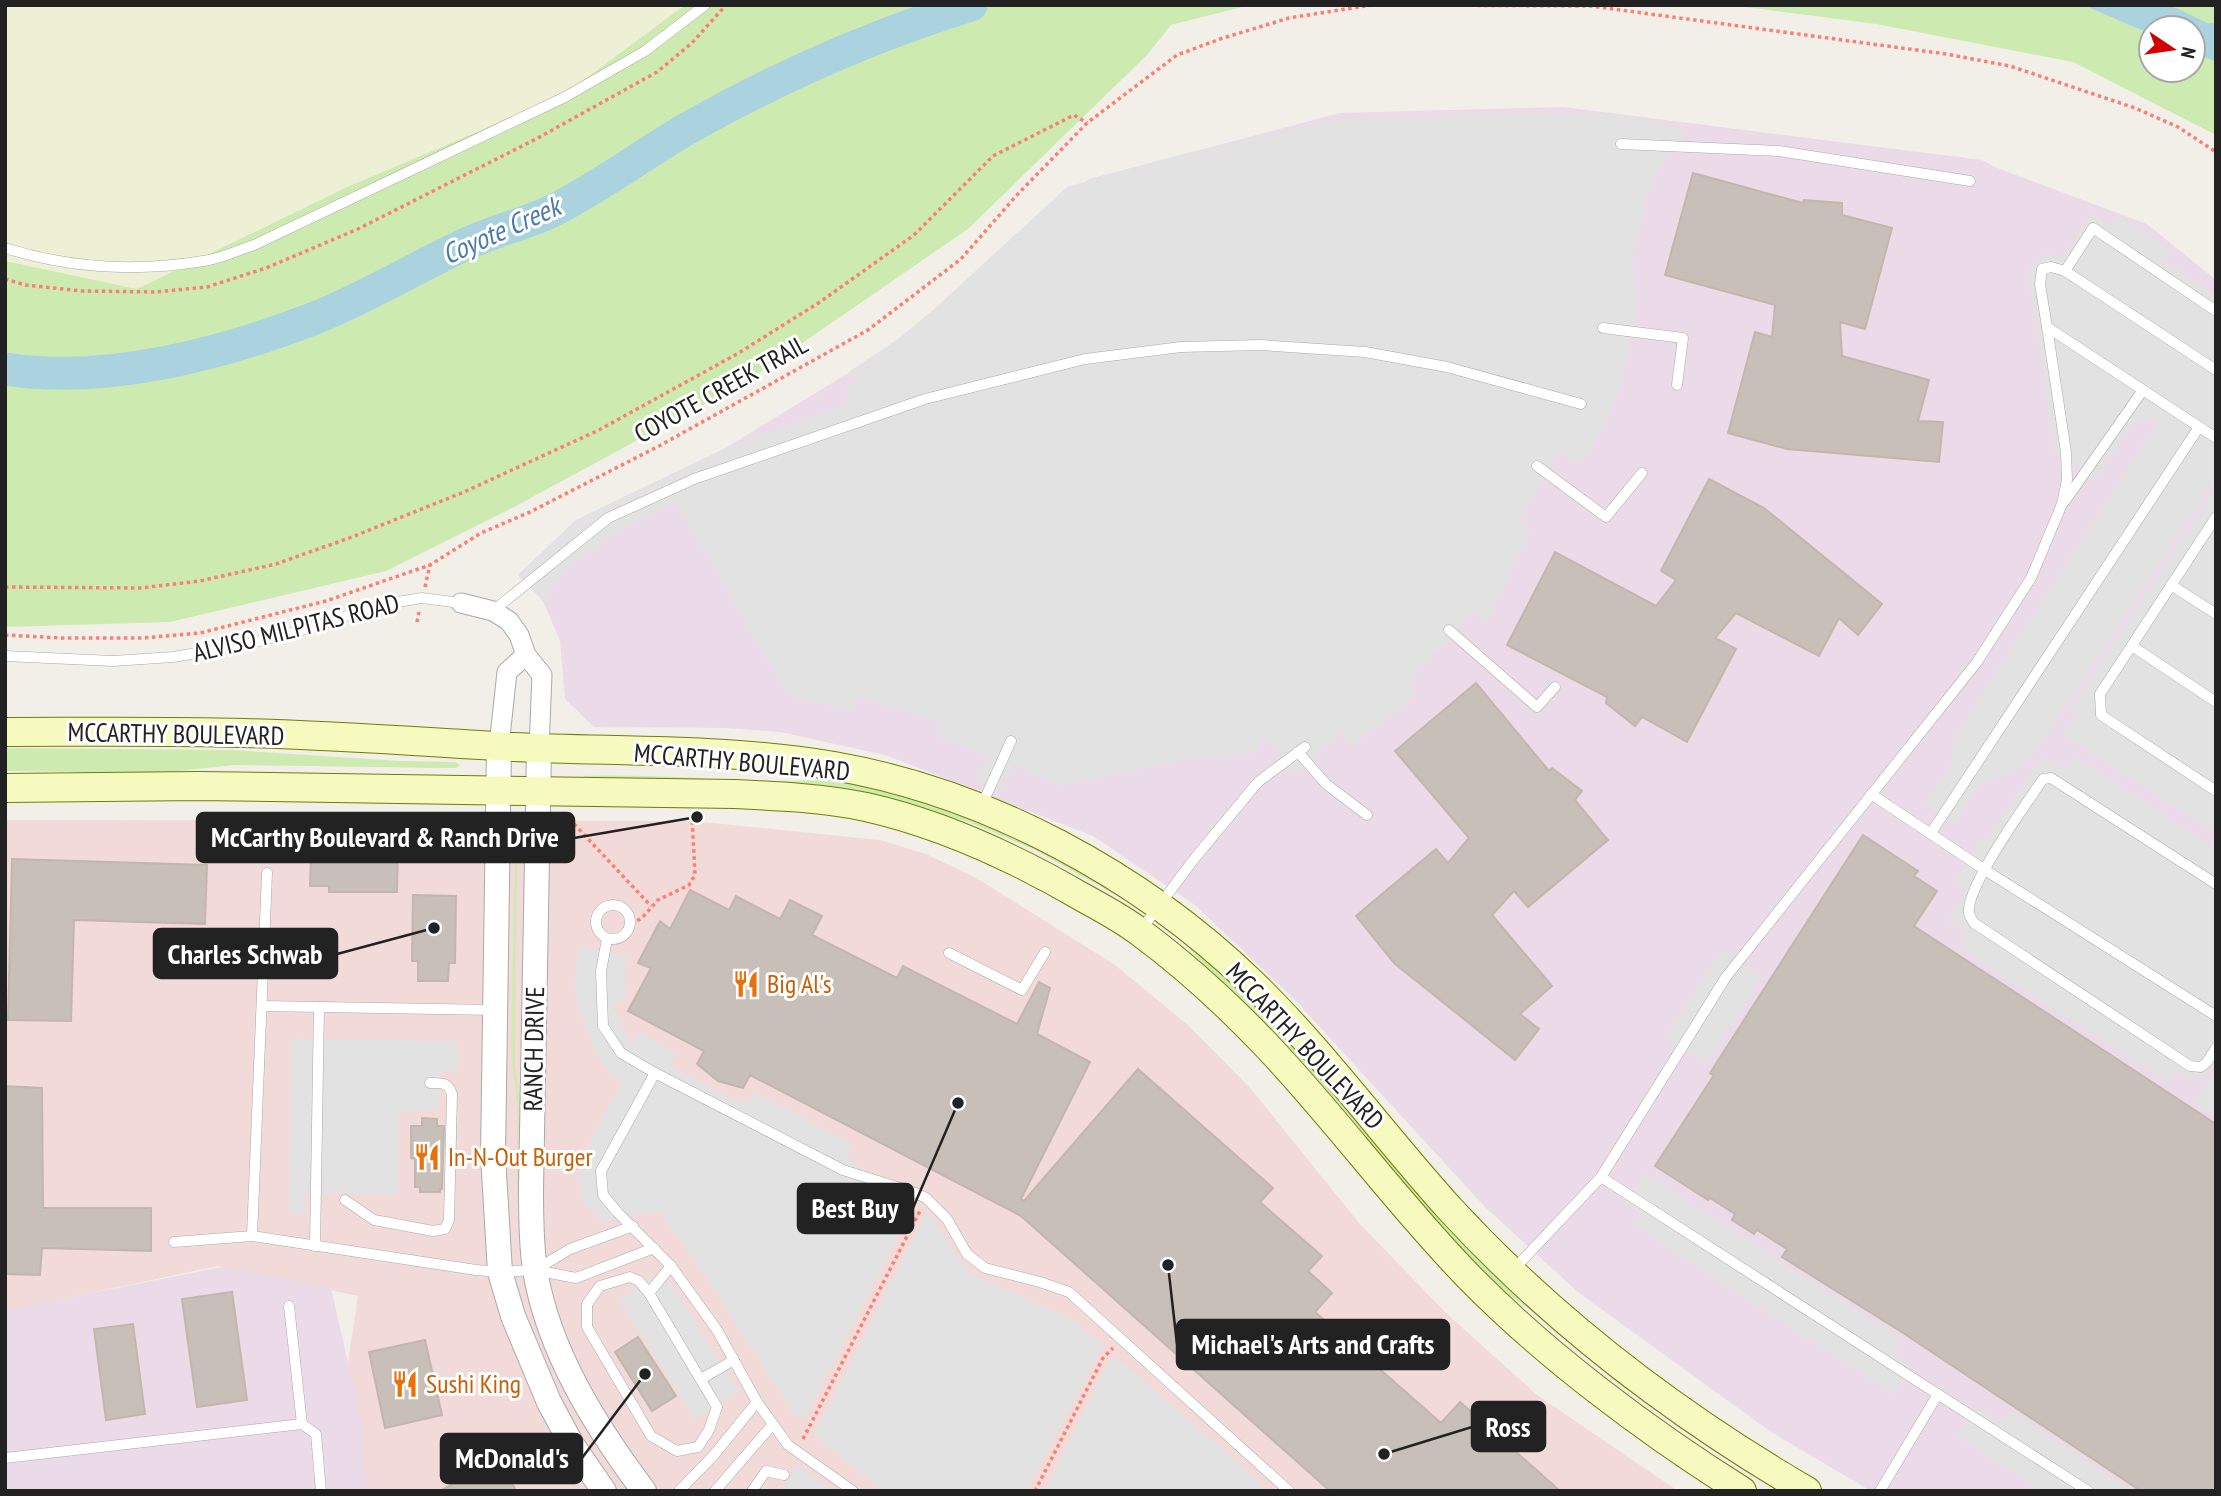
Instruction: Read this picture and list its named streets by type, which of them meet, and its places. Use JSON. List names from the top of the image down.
{
  "streets": {
    "main road": ["MCCARTHY BOULEVARD"],
    "street": ["RANCH DRIVE"],
    "lane": ["ALVISO MILPITAS ROAD"],
    "path": ["COYOTE CREEK TRAIL"]
  },
  "crossings": [
    ["MCCARTHY BOULEVARD", "RANCH DRIVE"]
  ],
  "water": ["Coyote Creek"],
  "places": {
    "other": [
      "McCarthy Boulevard & Ranch Drive",
      "Charles Schwab",
      "Best Buy",
      "Michael's Arts and Crafts",
      "McDonald's",
      "Ross"
    ],
    "restaurant": ["Big Al's", "In-N-Out Burger", "Sushi King"]
  },
  "north": "right"
}
